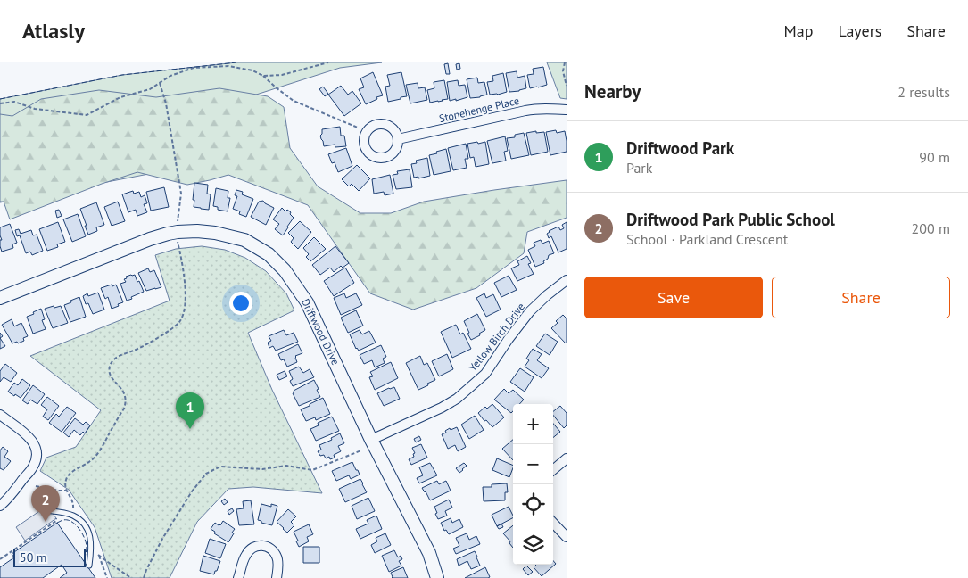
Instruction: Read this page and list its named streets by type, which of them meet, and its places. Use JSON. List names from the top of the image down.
{
  "streets": {
    "street": ["Stonehenge Place", "Driftwood Drive", "Yellow Birch Drive"]
  },
  "crossings": [
    ["Driftwood Drive", "Yellow Birch Drive"]
  ],
  "scale_bar": "50 m",
  "page": {
    "header": "Atlasly",
    "nav": ["Map", "Layers", "Share"],
    "heading": ["Nearby", "2 results"],
    "list": [
      {
        "mark": "1",
        "name": "Driftwood Park",
        "note": "Park",
        "value": "90 m"
      },
      {
        "mark": "2",
        "name": "Driftwood Park Public School",
        "note": "School · Parkland Crescent",
        "value": "200 m"
      }
    ],
    "buttons": ["Save", "Share"],
    "pins": ["1", "2"],
    "map_buttons": ["+", "−"],
    "scale": "50 m"
  }
}
